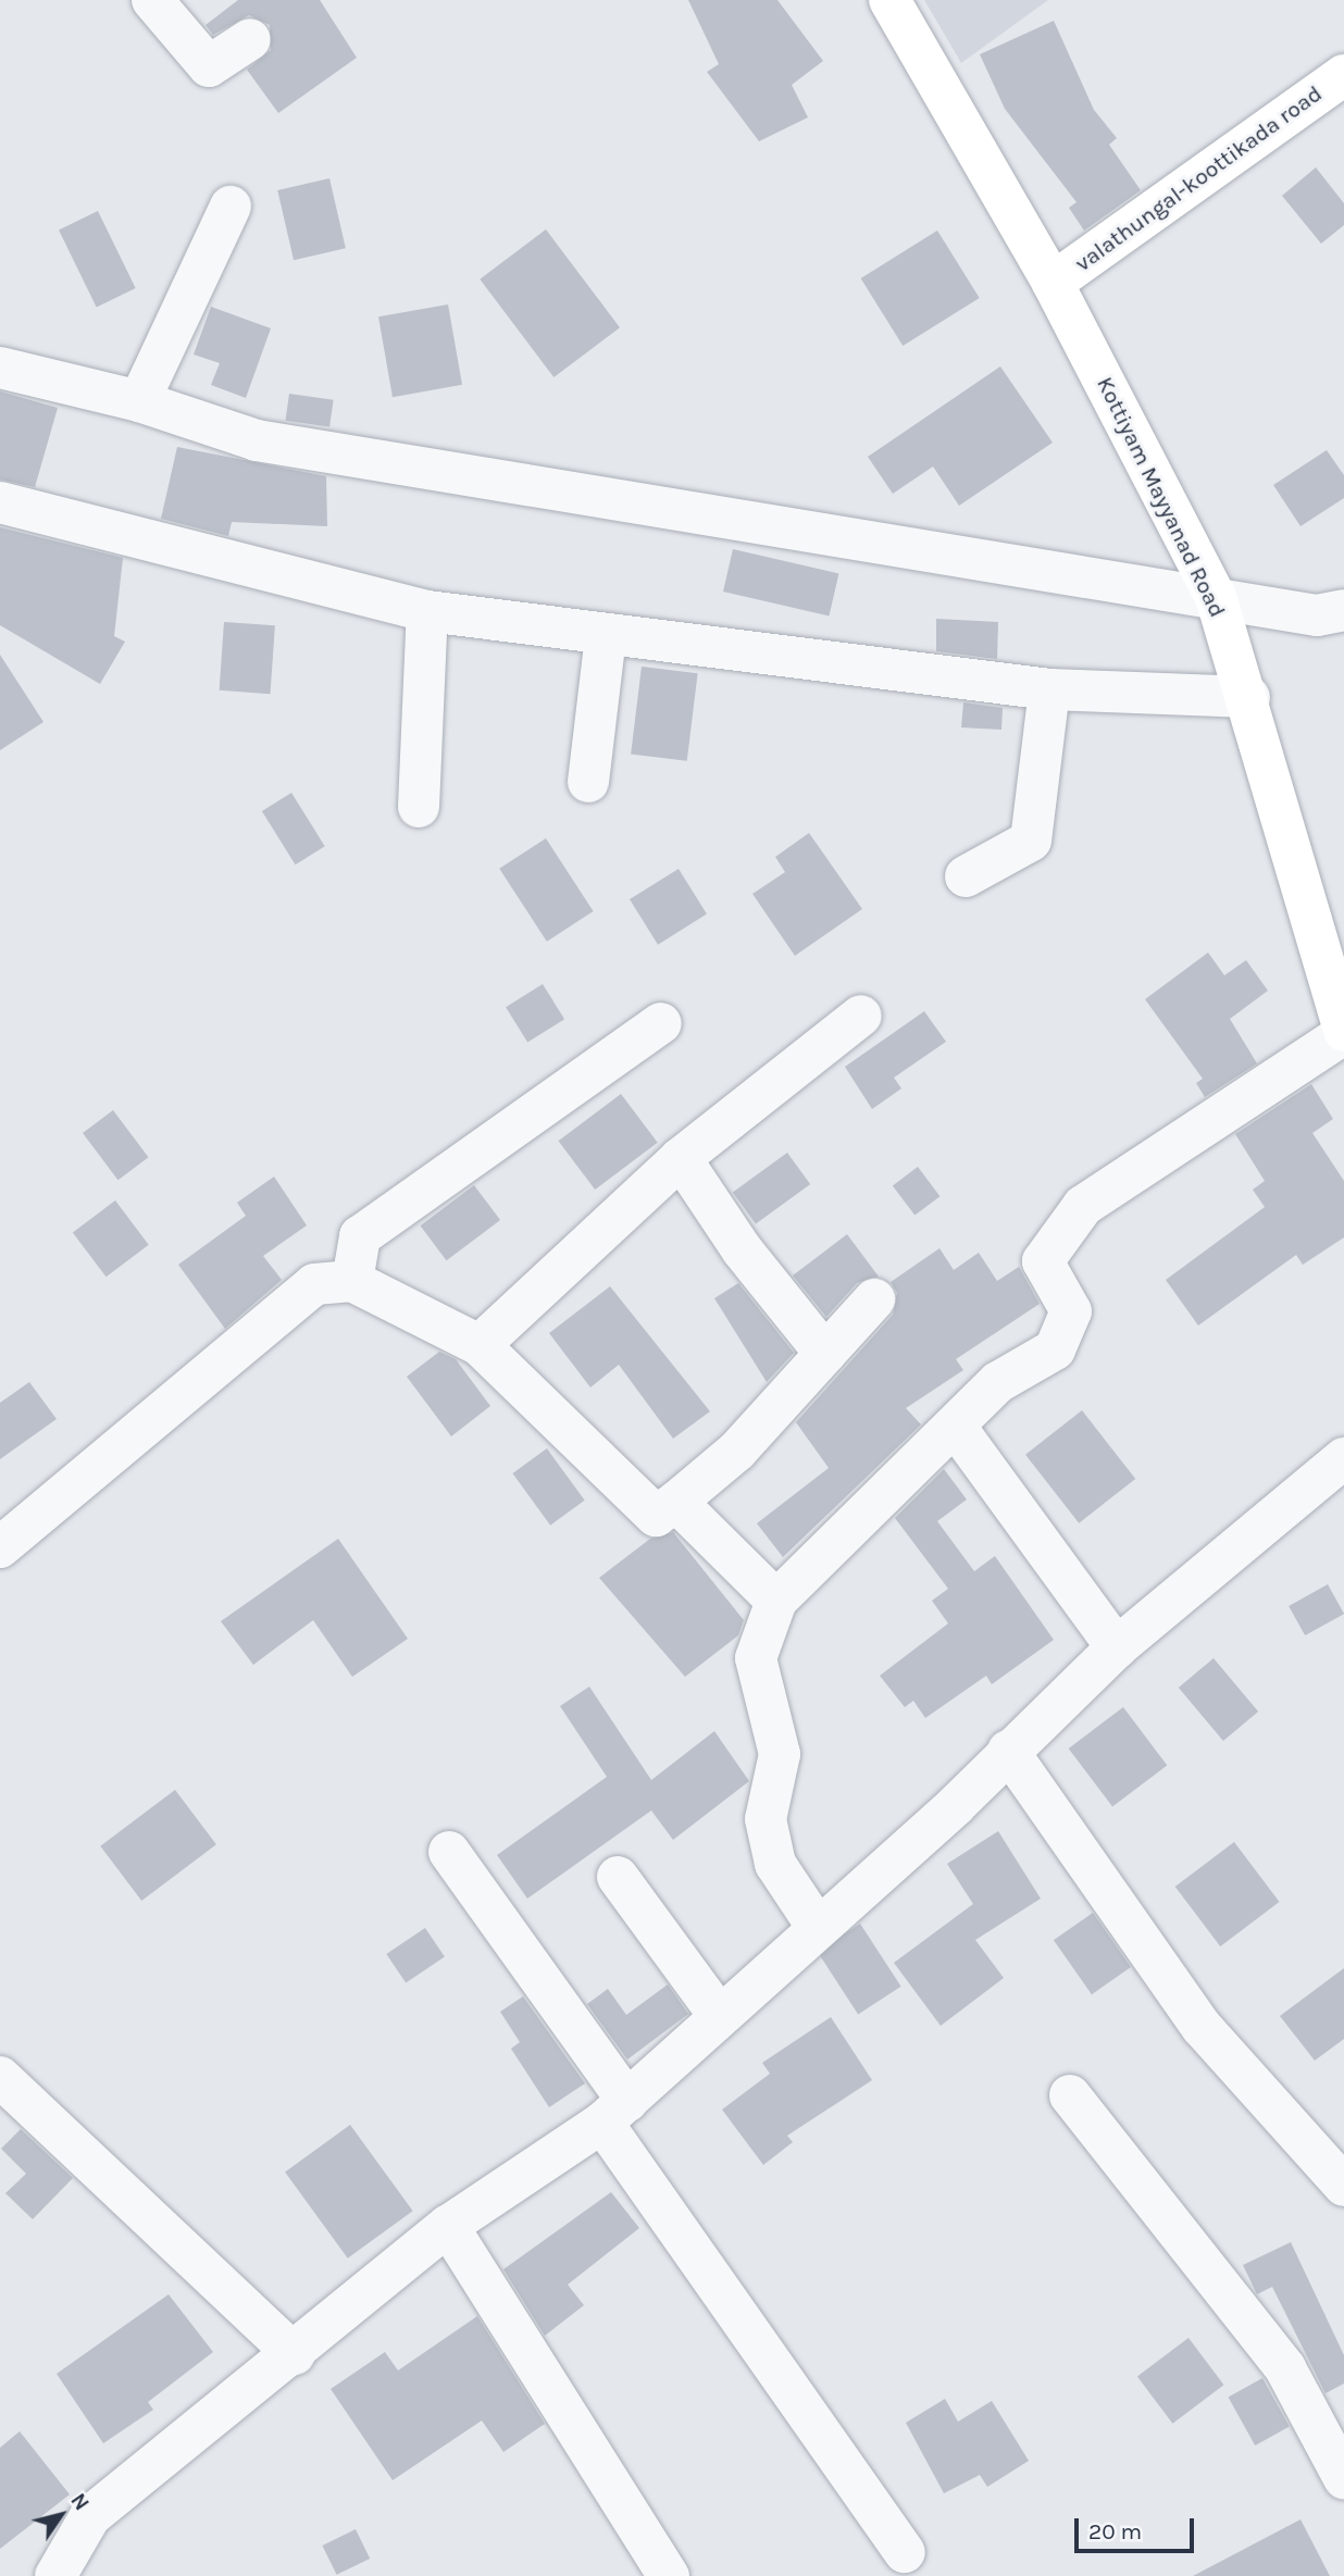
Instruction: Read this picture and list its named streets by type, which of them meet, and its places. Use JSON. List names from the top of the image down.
{
  "streets": {
    "street": ["valathungal-koottikada road", "Kottiyam Mayyanad Road"]
  },
  "crossings": [
    ["valathungal-koottikada road", "Kottiyam Mayyanad Road"]
  ],
  "scale_bar": "20 m",
  "north": "top right"
}
